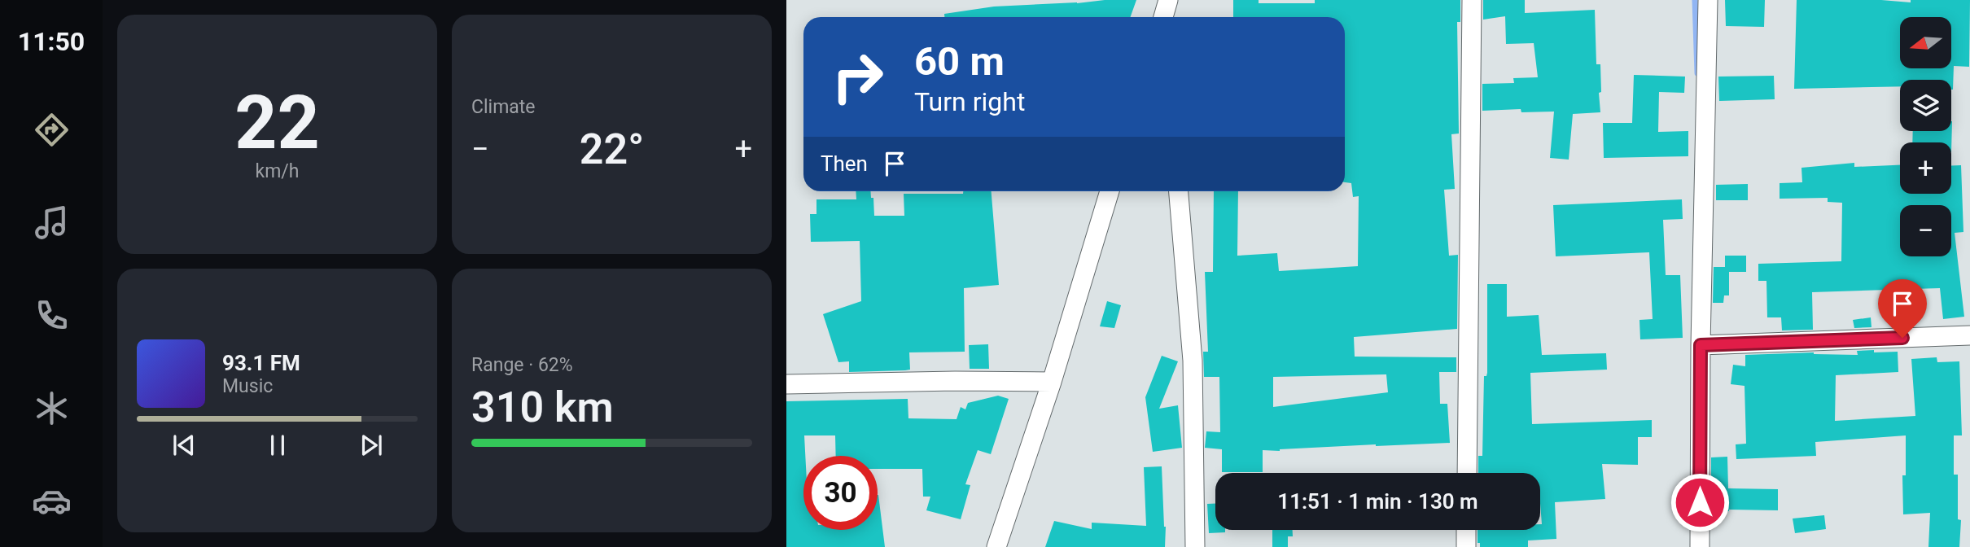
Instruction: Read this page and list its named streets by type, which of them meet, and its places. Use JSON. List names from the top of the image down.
{
  "north": "left",
  "page": {
    "tabs": "11:50",
    "tile": [
      ["22", "km/h"],
      "Climate",
      ["Range · 62%", "310 km"]
    ],
    "map_buttons": ["+", "−"],
    "turn": ["60 m", "Turn right"],
    "heat": ["−", "22°", "+"],
    "then": "Then",
    "song": ["93.1 FM", "Music"],
    "limit": "30",
    "trip": "11:51 · 1 min · 130 m"
  }
}
